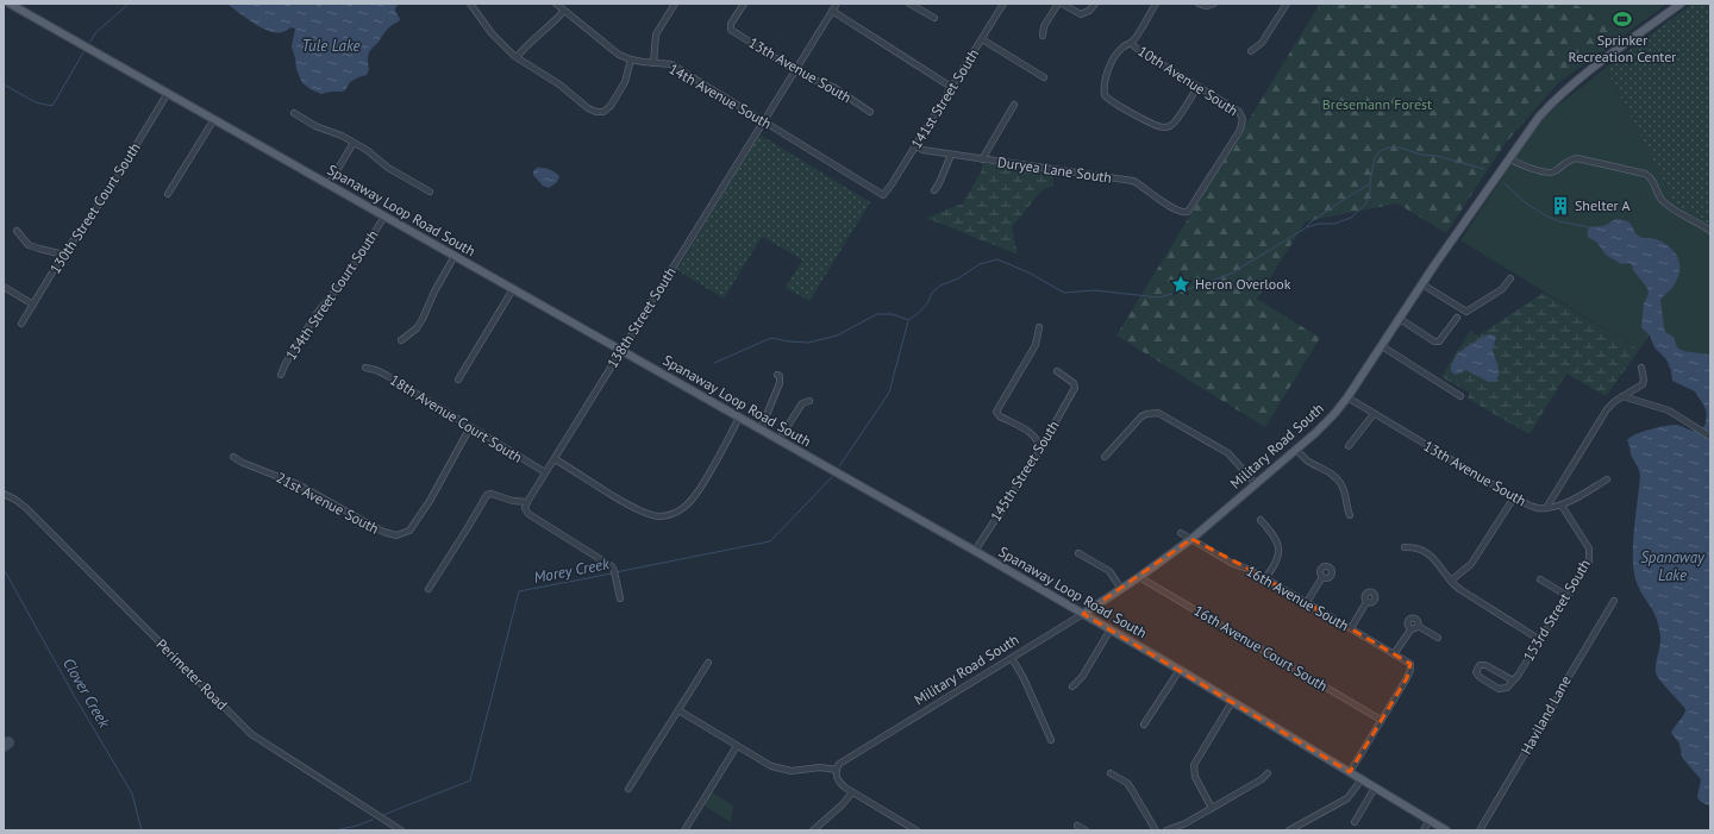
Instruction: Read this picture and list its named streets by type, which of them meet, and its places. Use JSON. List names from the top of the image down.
{
  "streets": {
    "main road": ["Spanaway Loop Road South", "Military Road South"],
    "street": [
      "13th Avenue South",
      "10th Avenue South",
      "14th Avenue South",
      "141st Street South",
      "Duryea Lane South",
      "130th Street Court South",
      "134th Street Court South",
      "138th Street South",
      "18th Avenue Court South",
      "145th Street South",
      "21st Avenue South",
      "16th Avenue South",
      "153rd Street South",
      "16th Avenue Court South",
      "Perimeter Road",
      "Haviland Lane"
    ]
  },
  "crossings": [
    ["13th Avenue South", "138th Street South"],
    ["13th Avenue South", "Military Road South"],
    ["13th Avenue South", "153rd Street South"],
    ["10th Avenue South", "Duryea Lane South"],
    ["14th Avenue South", "141st Street South"],
    ["14th Avenue South", "138th Street South"],
    ["141st Street South", "Duryea Lane South"],
    ["130th Street Court South", "Spanaway Loop Road South"],
    ["Spanaway Loop Road South", "134th Street Court South"],
    ["Spanaway Loop Road South", "138th Street South"],
    ["Spanaway Loop Road South", "Military Road South"],
    ["Spanaway Loop Road South", "145th Street South"],
    ["138th Street South", "18th Avenue Court South"],
    ["18th Avenue Court South", "21st Avenue South"],
    ["Military Road South", "16th Avenue South"],
    ["Military Road South", "16th Avenue Court South"],
    ["16th Avenue South", "16th Avenue Court South"]
  ],
  "water": [
    "Tule Lake",
    "Spanaway Lake",
    "Morey Creek",
    "Clover Creek"
  ],
  "parks": ["Bresemann Forest"],
  "places": {
    "sports": ["Sprinker Recreation Center"],
    "building": ["Shelter A"],
    "place": ["Heron Overlook"]
  }
}
